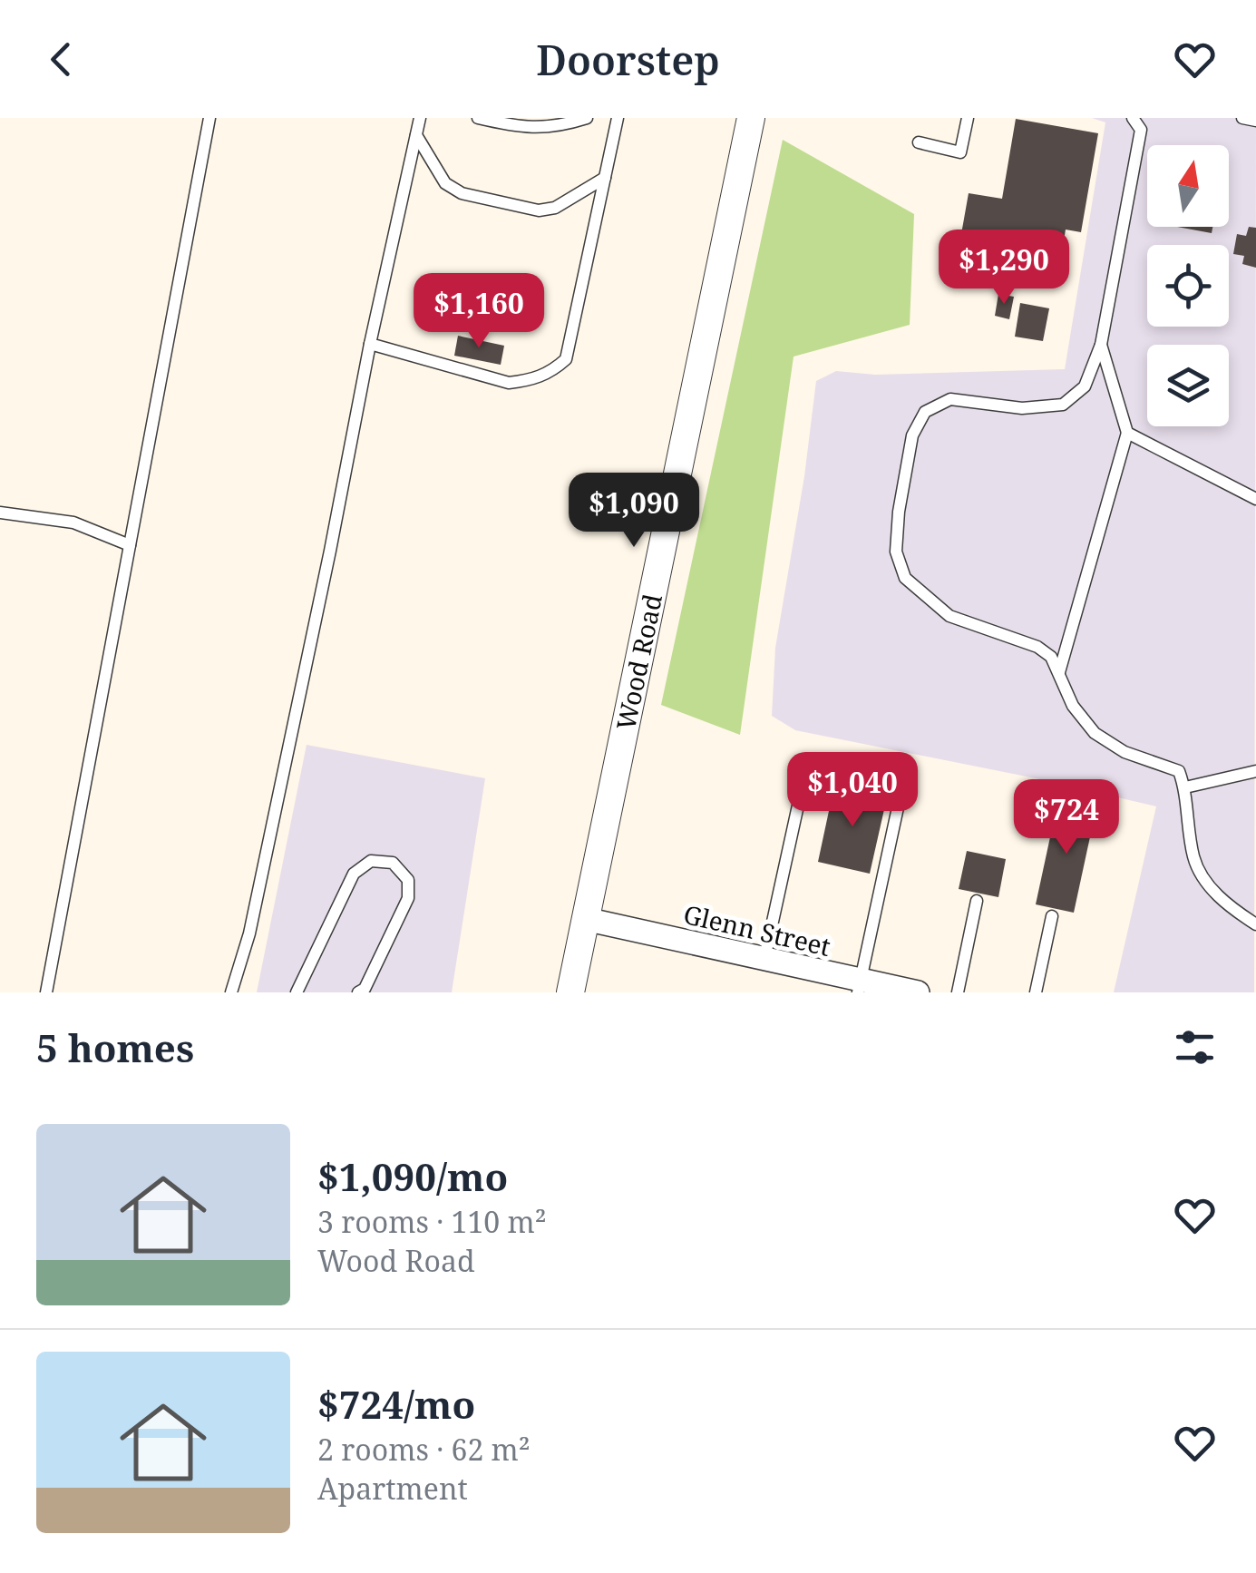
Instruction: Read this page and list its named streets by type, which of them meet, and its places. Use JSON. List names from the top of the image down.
{
  "streets": {
    "street": ["Wood Road", "Glenn Street"]
  },
  "crossings": [
    ["Wood Road", "Glenn Street"]
  ],
  "north": "top",
  "page": {
    "header": "Doorstep",
    "price": [
      "$1,290",
      "$1,160",
      "$1,090",
      "$1,040",
      "$724"
    ],
    "heading": "5 homes",
    "list": [
      {
        "name": "$1,090/mo",
        "note": "3 rooms · 110 m² · Wood Road"
      },
      {
        "name": "$724/mo",
        "note": "2 rooms · 62 m² · Apartment"
      }
    ]
  }
}
